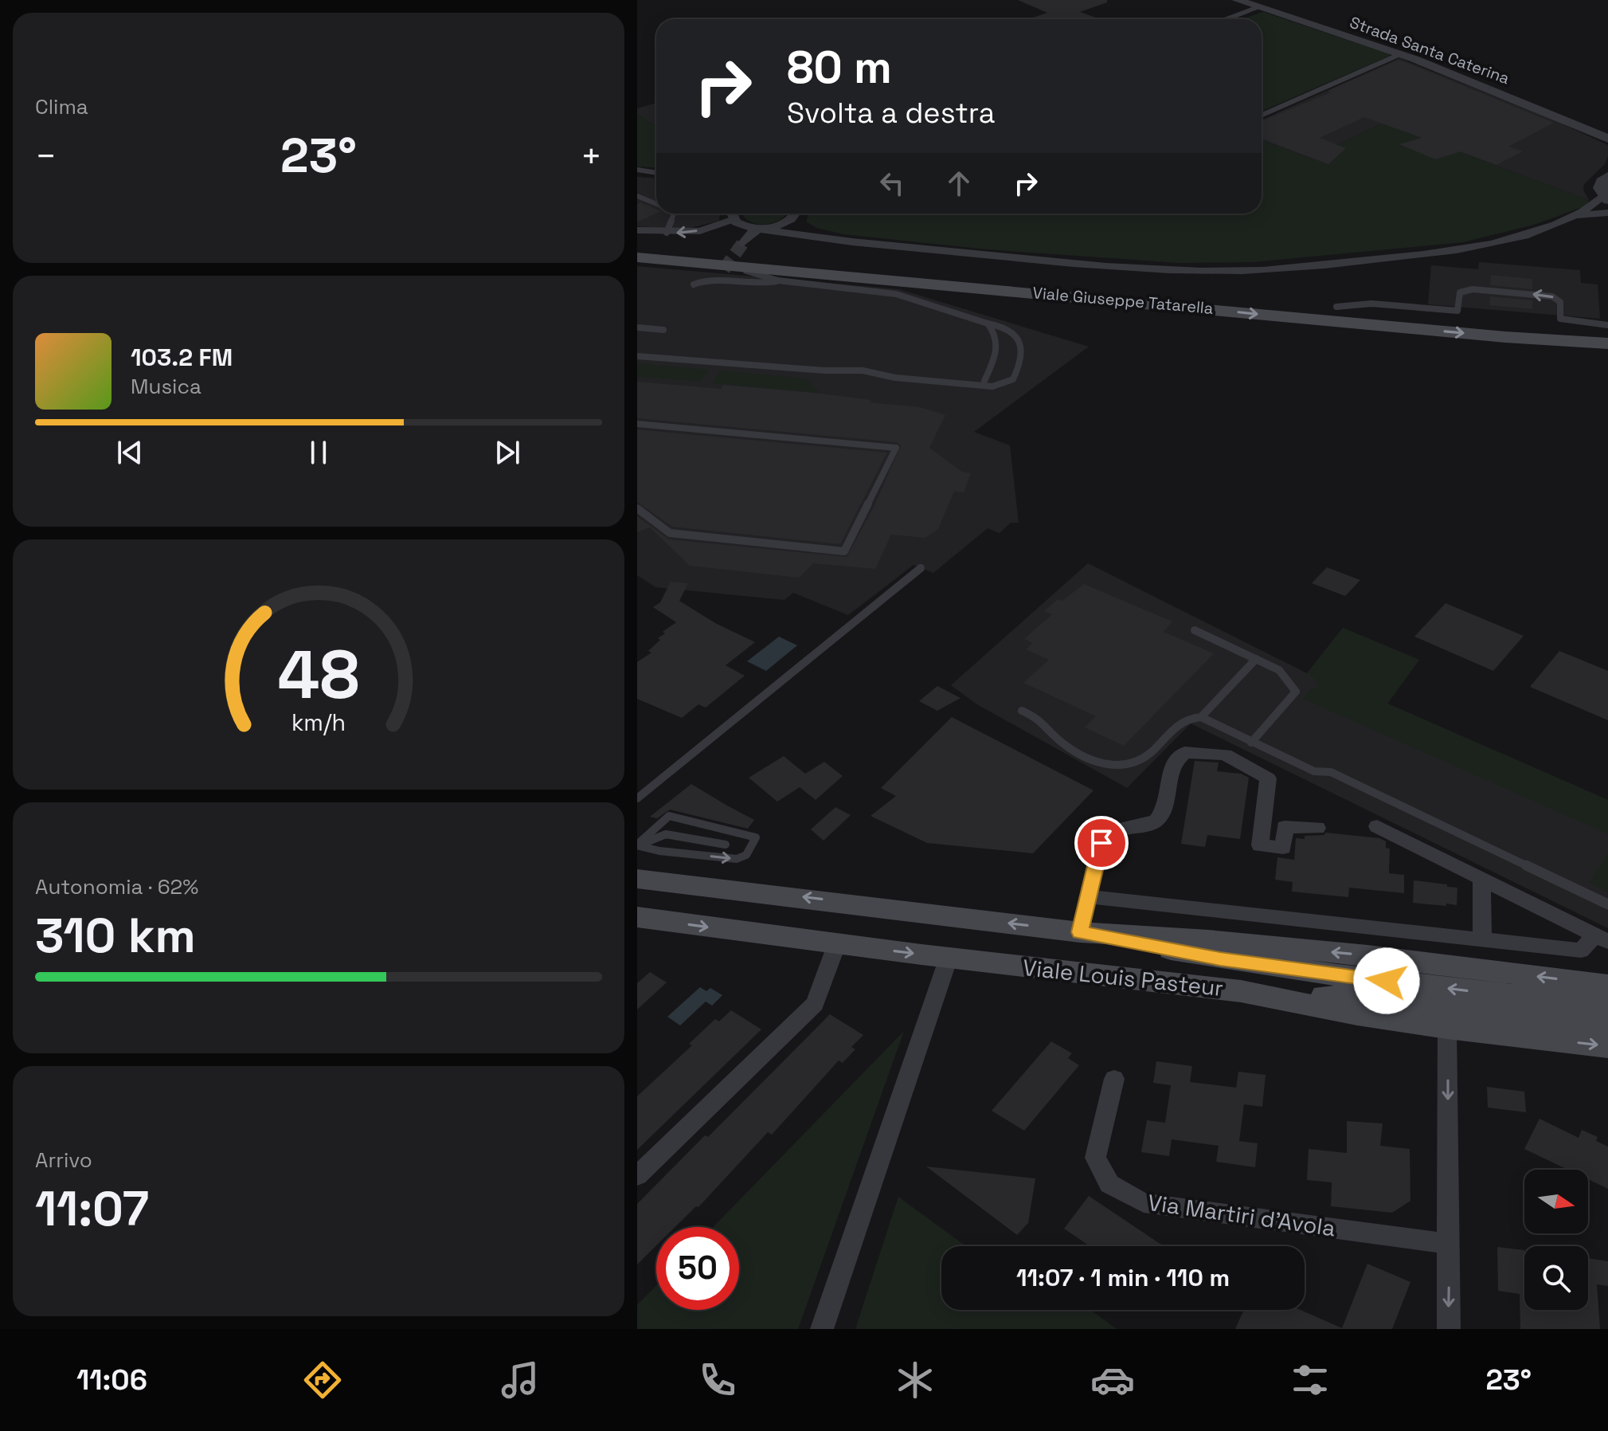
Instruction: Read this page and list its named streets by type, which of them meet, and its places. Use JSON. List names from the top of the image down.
{
  "streets": {
    "main road": ["Viale Giuseppe Tatarella", "Viale Louis Pasteur"],
    "street": ["Strada Santa Caterina", "Via Martiri d'Avola"]
  },
  "north": "right",
  "page": {
    "tile": [
      "Clima",
      ["Autonomia · 62%", "310 km"],
      ["Arrivo", "11:07"]
    ],
    "turn": ["80 m", "Svolta a destra"],
    "heat": ["−", "23°", "+"],
    "song": ["103.2 FM", "Musica"],
    "limit": "50",
    "trip": "11:07 · 1 min · 110 m",
    "tabs": ["11:06", "23°"],
    "gauge": ["48", "km/h"]
  }
}
